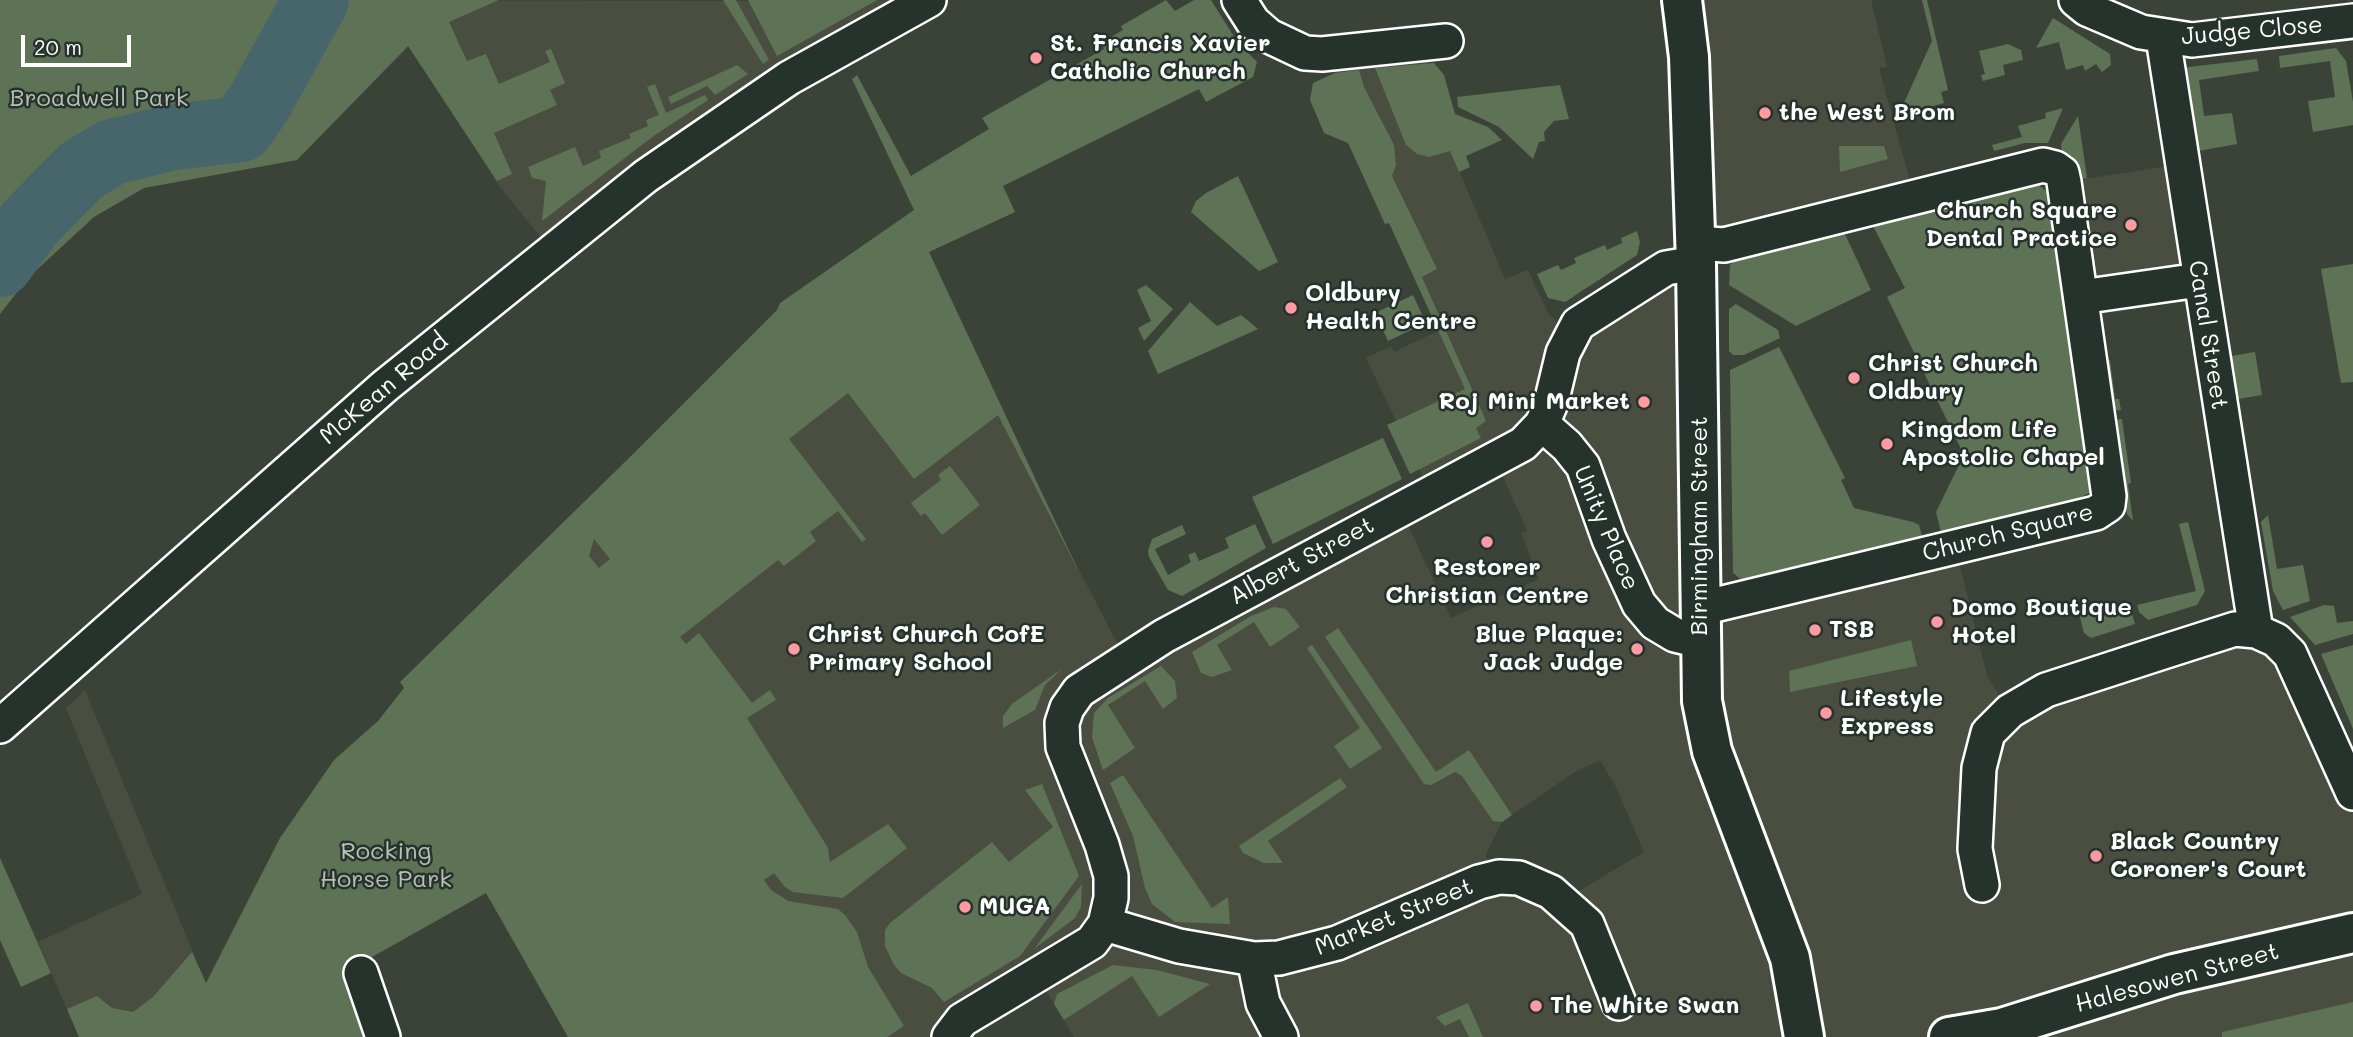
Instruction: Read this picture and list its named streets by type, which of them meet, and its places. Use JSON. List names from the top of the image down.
{
  "streets": {
    "street": [
      "Judge Close",
      "Canal Street",
      "McKean Road",
      "Birmingham Street",
      "Unity Place",
      "Church Square",
      "Albert Street",
      "Market Street",
      "Halesowen Street"
    ]
  },
  "crossings": [
    ["Judge Close", "Canal Street"],
    ["Birmingham Street", "Unity Place"],
    ["Birmingham Street", "Church Square"],
    ["Unity Place", "Church Square"],
    ["Unity Place", "Albert Street"],
    ["Albert Street", "Market Street"]
  ],
  "parks": ["Broadwell Park", "Rocking Horse Park"],
  "places": [
    "St. Francis Xavier Catholic Church",
    "the West Brom",
    "Church Square Dental Practice",
    "Oldbury Health Centre",
    "Christ Church Oldbury",
    "Roj Mini Market",
    "Kingdom Life Apostolic Chapel",
    "Restorer Christian Centre",
    "Domo Boutique Hotel",
    "TSB",
    "Christ Church CofE Primary School",
    "Blue Plaque: Jack Judge",
    "Lifestyle Express",
    "Black Country Coroner's Court",
    "MUGA",
    "The White Swan"
  ],
  "scale_bar": "20 m"
}
